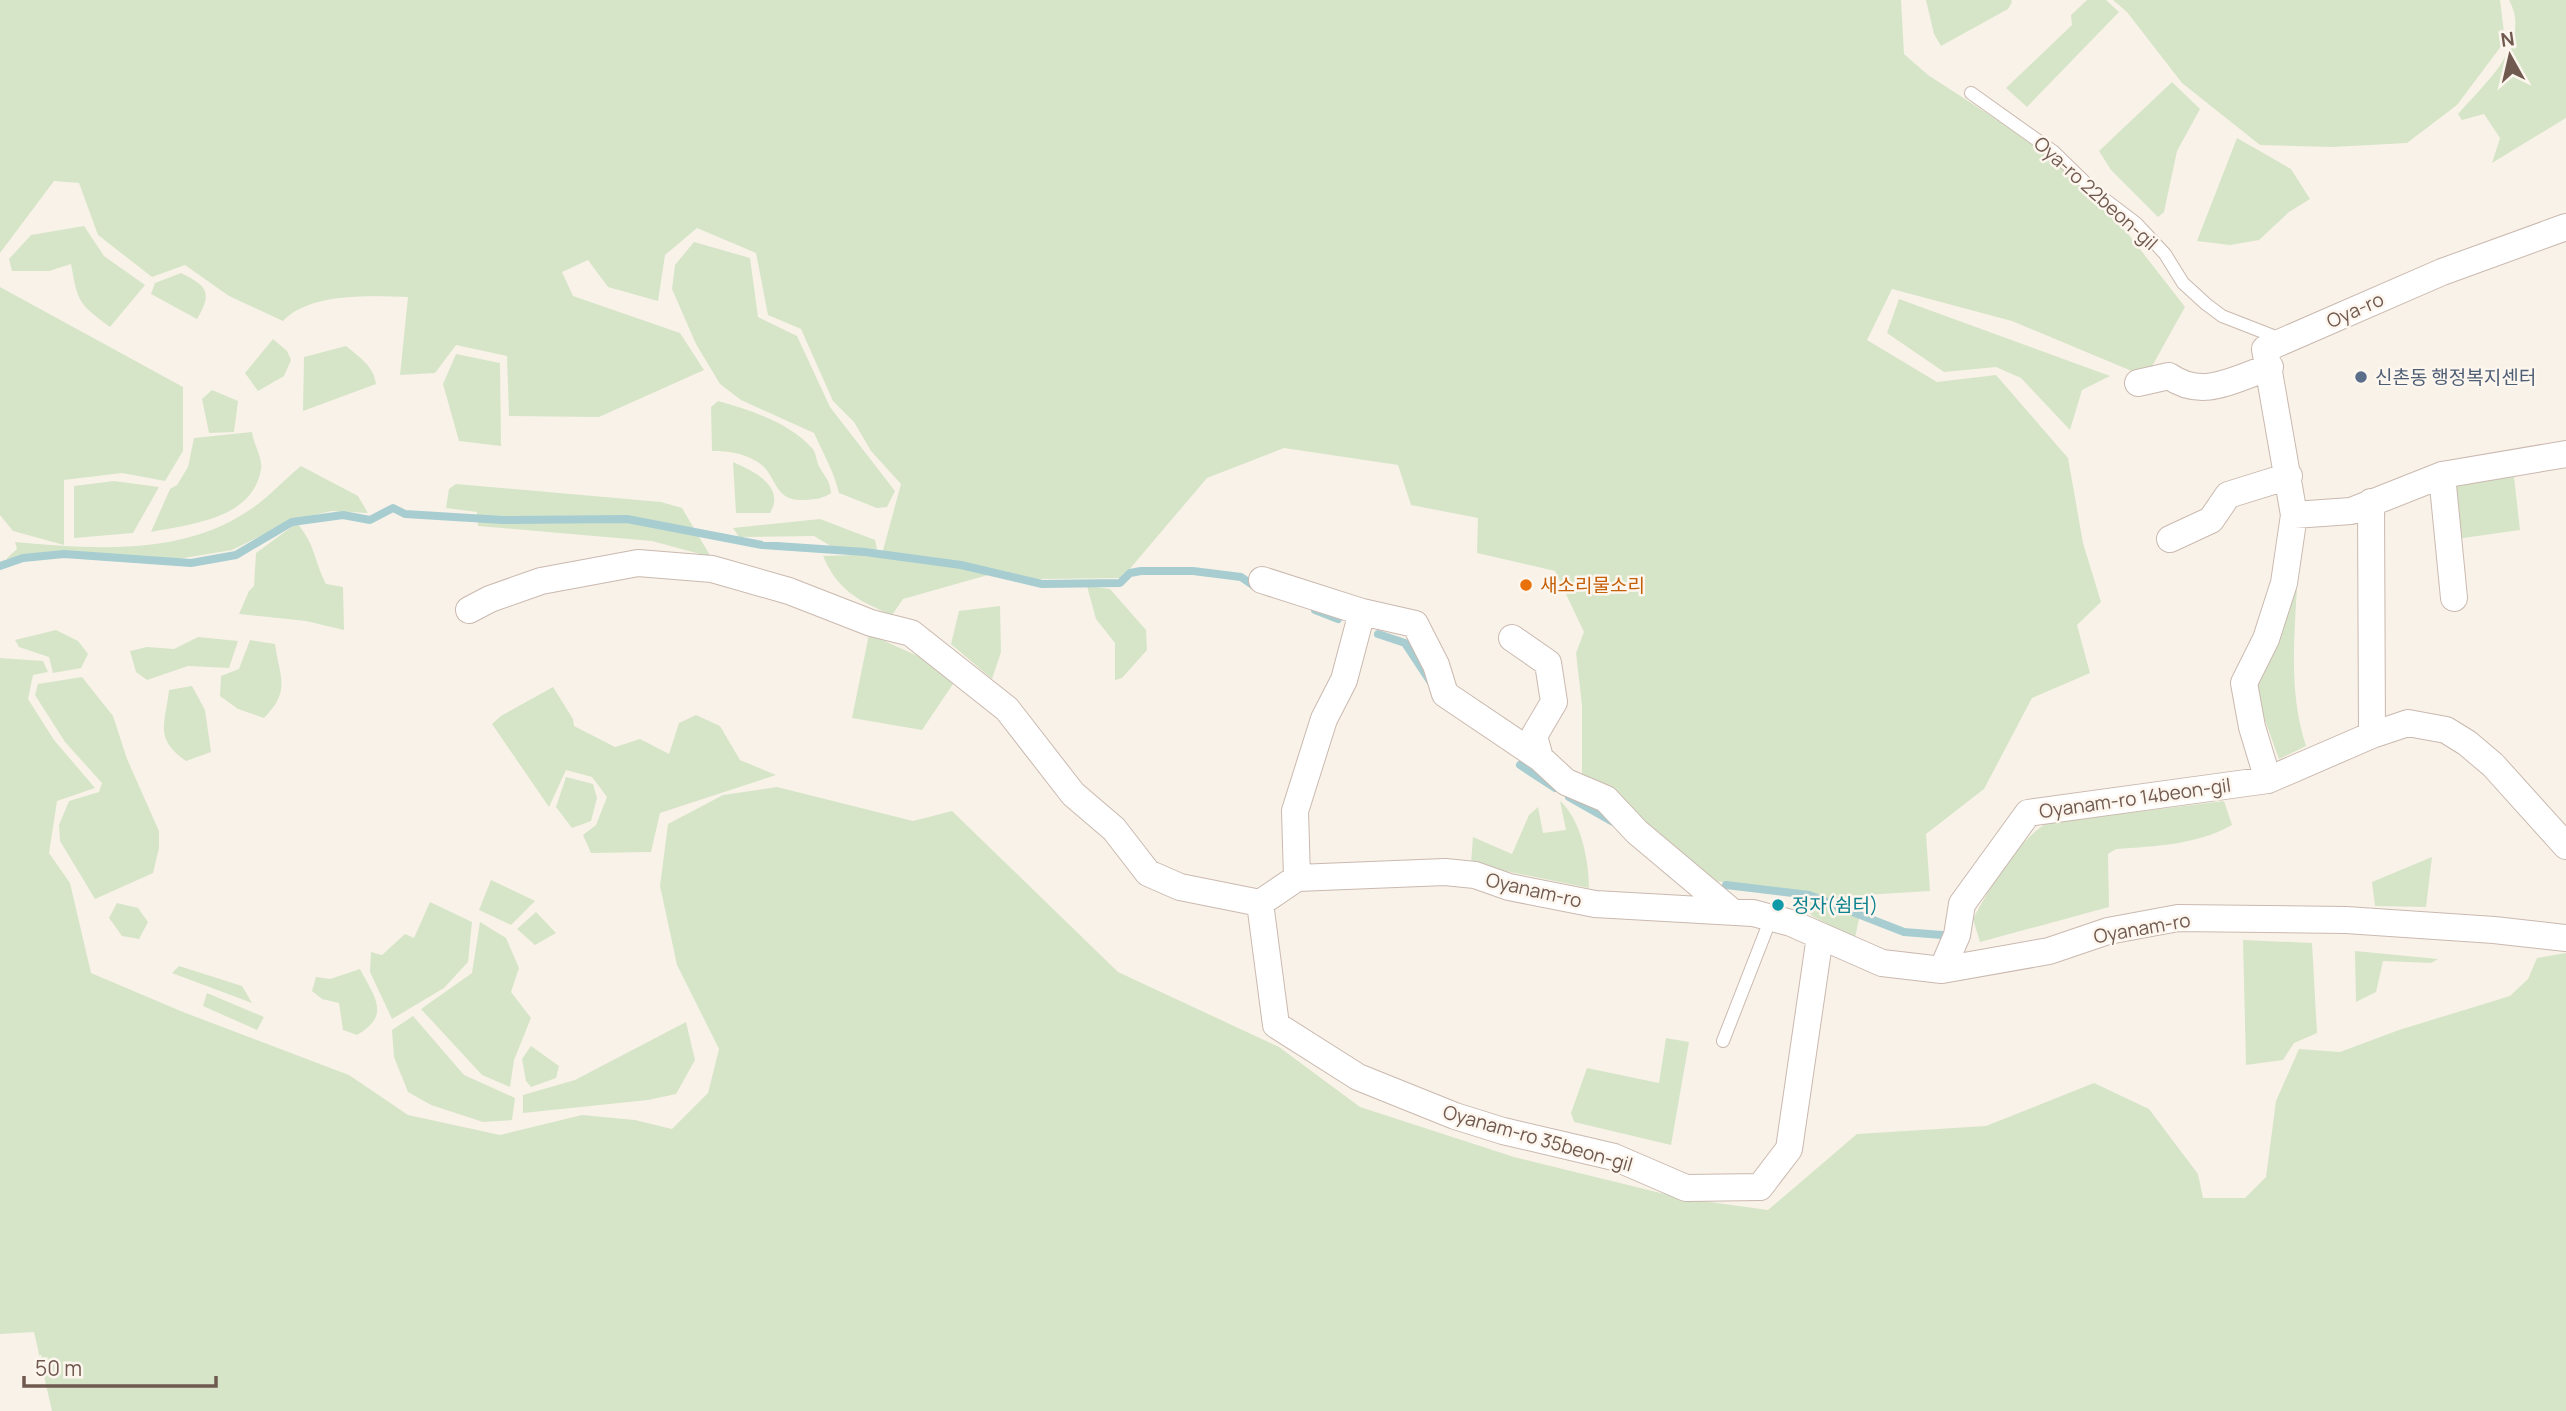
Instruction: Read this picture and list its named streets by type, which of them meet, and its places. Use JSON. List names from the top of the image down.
{
  "streets": {
    "street": [
      "Oya-ro",
      "Oyanam-ro 14beon-gil",
      "Oyanam-ro",
      "Oyanam-ro 35beon-gil"
    ],
    "lane": ["Oya-ro 22beon-gil"]
  },
  "crossings": [
    ["Oya-ro 22beon-gil", "Oya-ro"],
    ["Oyanam-ro 14beon-gil", "Oyanam-ro"],
    ["Oyanam-ro", "Oyanam-ro 35beon-gil"]
  ],
  "places": ["신촌동 행정복지센터", "새소리물소리", "정자(쉼터)"],
  "scale_bar": "50 m",
  "north": "top"
}
